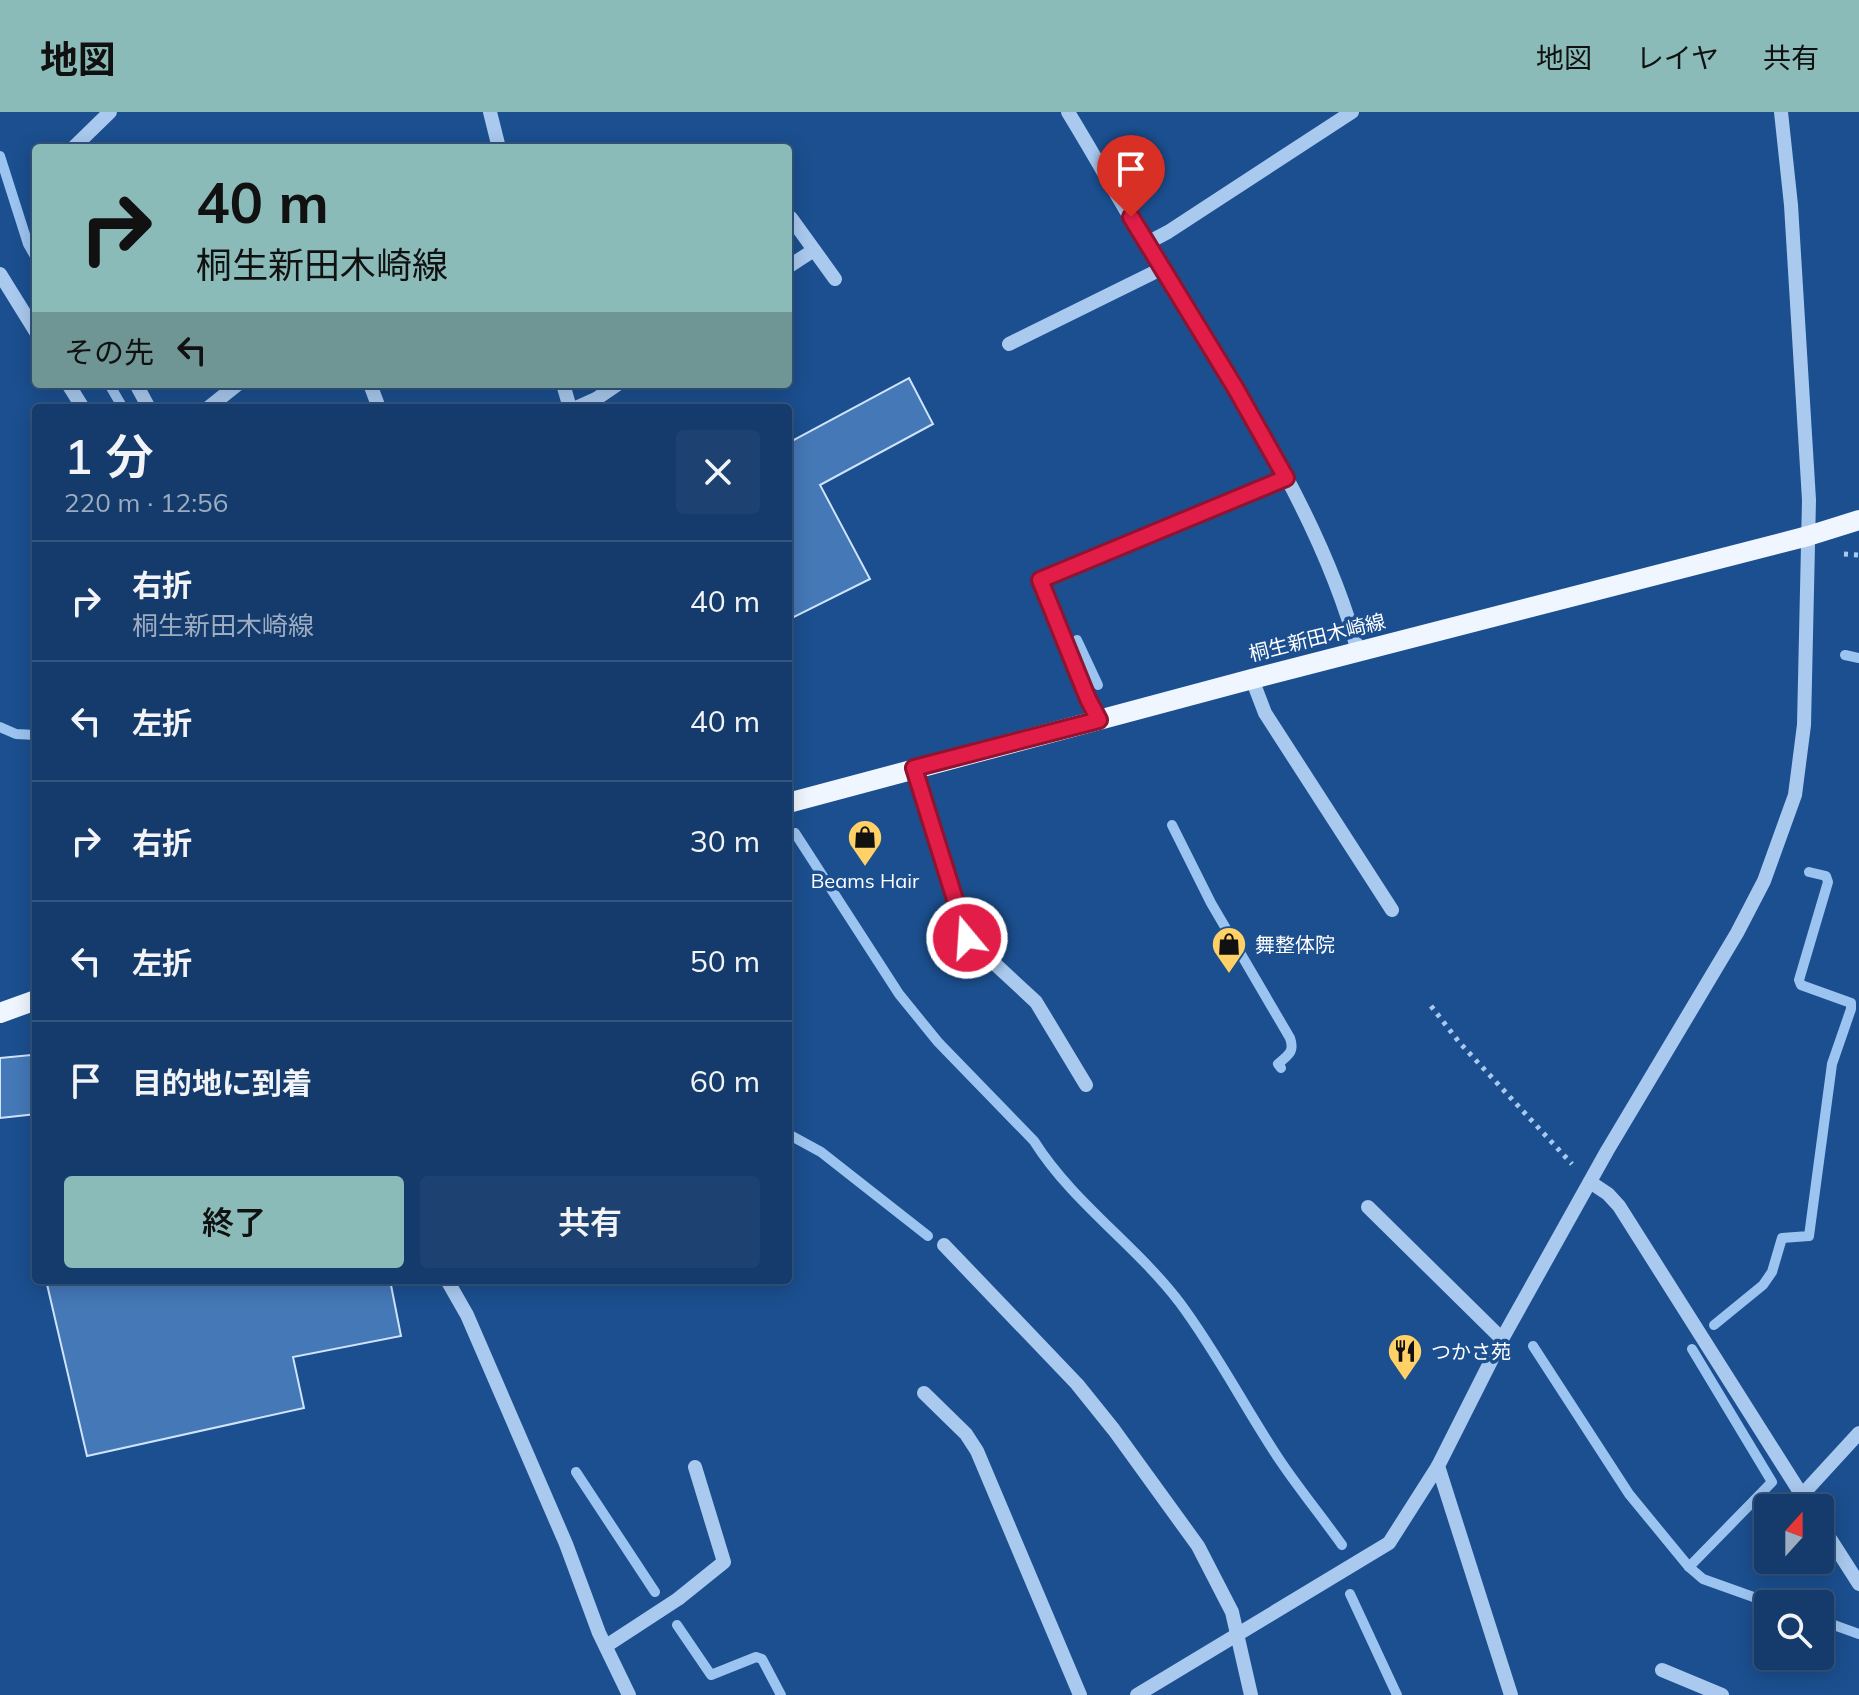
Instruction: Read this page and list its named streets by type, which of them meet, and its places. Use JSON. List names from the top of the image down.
{
  "streets": {
    "main road": ["桐生新田木崎線"]
  },
  "places": {
    "shop": ["Beams Hair", "舞整体院"],
    "restaurant": ["つかさ苑"]
  },
  "north": "top",
  "page": {
    "header": "地図",
    "nav": ["地図", "レイヤ", "共有"],
    "turn": ["40 m", "桐生新田木崎線"],
    "then": "その先",
    "heading": ["1 分", "220 m · 12:56"],
    "list": [
      {
        "name": "右折",
        "note": "桐生新田木崎線",
        "value": "40 m"
      },
      {
        "name": "左折",
        "value": "40 m"
      },
      {
        "name": "右折",
        "value": "30 m"
      },
      {
        "name": "左折",
        "value": "50 m"
      },
      {
        "name": "目的地に到着",
        "value": "60 m"
      }
    ],
    "buttons": ["終了", "共有"]
  }
}
